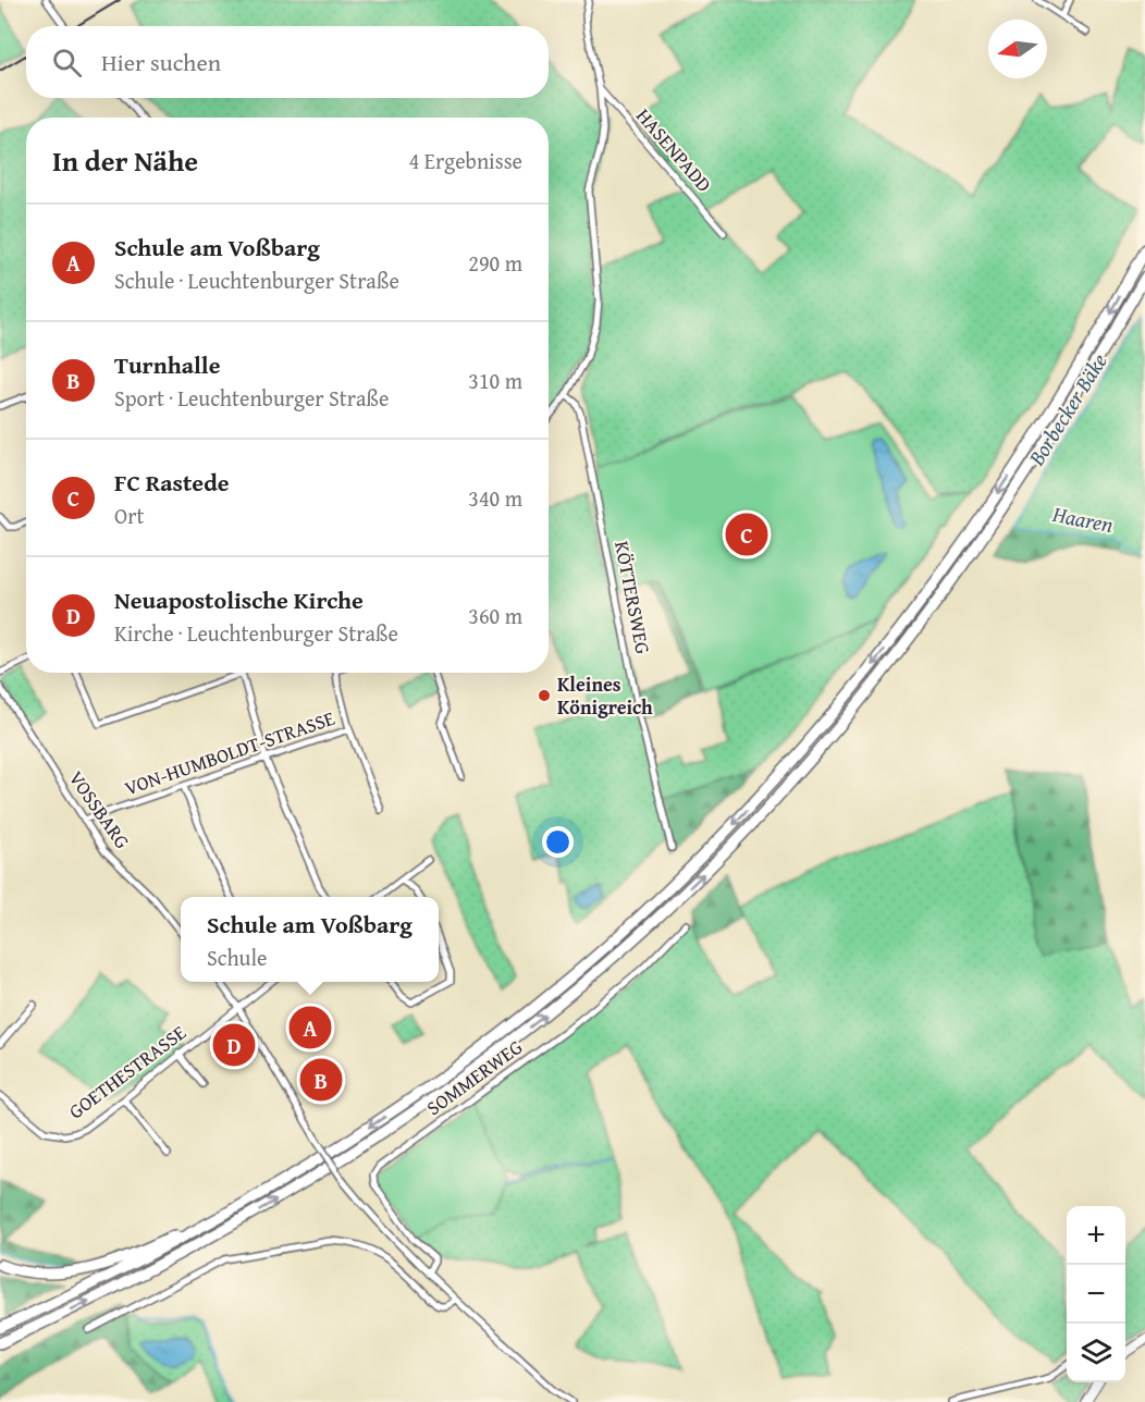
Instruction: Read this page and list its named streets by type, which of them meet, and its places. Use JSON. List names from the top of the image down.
{
  "streets": {
    "street": [
      "HASENPADD",
      "KÖTTERSWEG",
      "VON-HUMBOLDT-STRASSE",
      "VOSSBARG",
      "GOETHESTRASSE",
      "SOMMERWEG"
    ]
  },
  "crossings": [
    ["VON-HUMBOLDT-STRASSE", "VOSSBARG"]
  ],
  "water": ["Borbecker Bäke", "Haaren"],
  "places": ["Kleines Königreich"],
  "north": "left",
  "page": {
    "search": "Hier suchen",
    "heading": ["In der Nähe", "4 Ergebnisse"],
    "list": [
      {
        "mark": "A",
        "name": "Schule am Voßbarg",
        "note": "Schule · Leuchtenburger Straße",
        "value": "290 m"
      },
      {
        "mark": "B",
        "name": "Turnhalle",
        "note": "Sport · Leuchtenburger Straße",
        "value": "310 m"
      },
      {
        "mark": "C",
        "name": "FC Rastede",
        "note": "Ort",
        "value": "340 m"
      },
      {
        "mark": "D",
        "name": "Neuapostolische Kirche",
        "note": "Kirche · Leuchtenburger Straße",
        "value": "360 m"
      }
    ],
    "pins": [
      "C",
      "A",
      "D",
      "B"
    ],
    "popup": ["Schule am Voßbarg", "Schule"],
    "map_buttons": ["+", "−"]
  }
}
